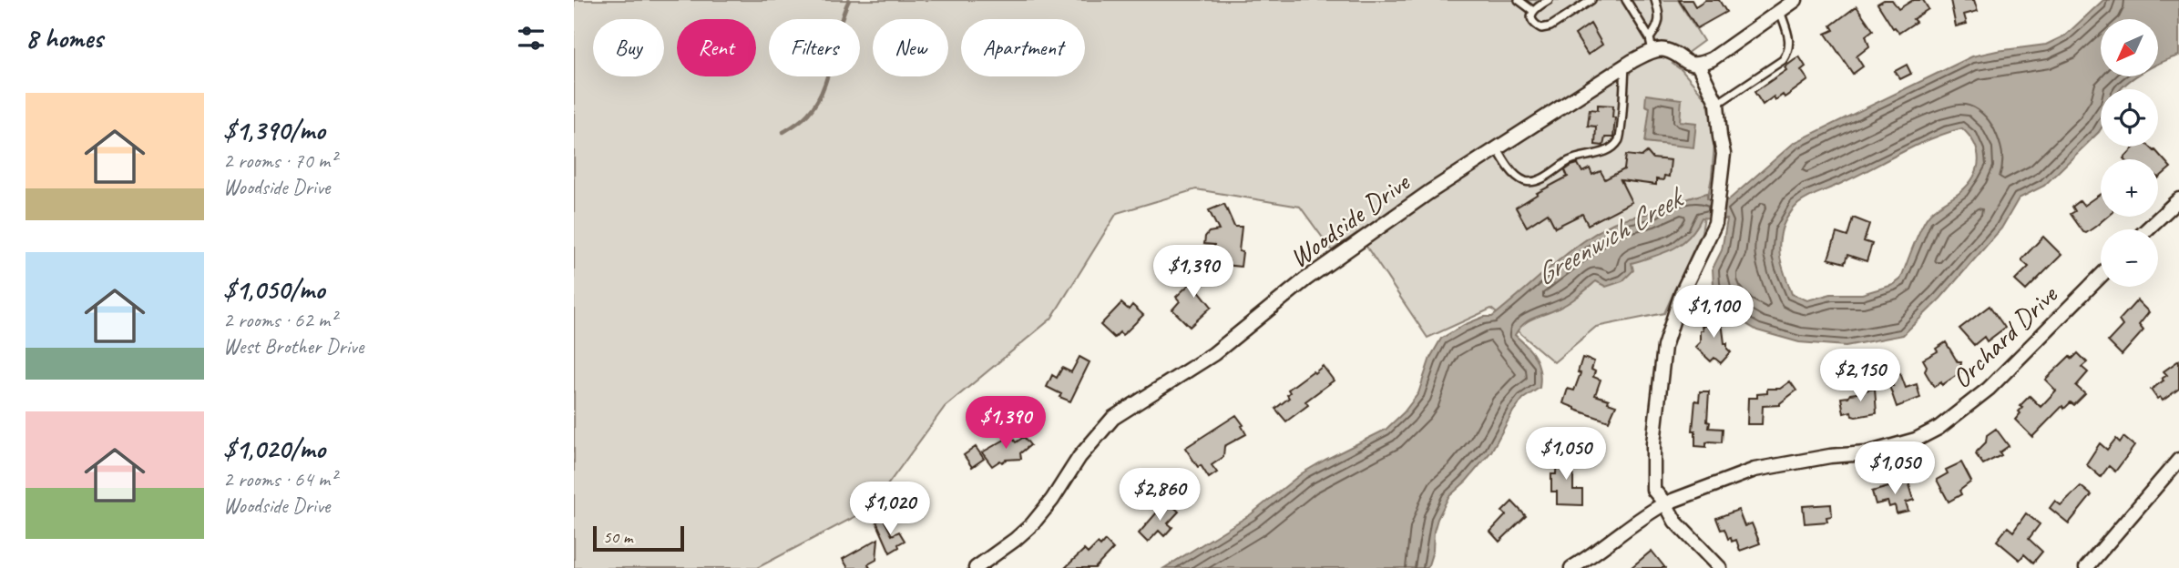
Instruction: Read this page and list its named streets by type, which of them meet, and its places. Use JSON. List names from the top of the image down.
{
  "streets": {
    "street": ["Woodside Drive", "Orchard Drive"]
  },
  "water": ["Greenwich Creek"],
  "scale_bar": "50 m",
  "north": "bottom left",
  "page": {
    "heading": "8 homes",
    "map_buttons": ["+", "−"],
    "chip": [
      "Buy",
      "Rent",
      "Filters",
      "New",
      "Apartment"
    ],
    "list": [
      {
        "name": "$1,390/mo",
        "note": "2 rooms · 70 m² · Woodside Drive"
      },
      {
        "name": "$1,050/mo",
        "note": "2 rooms · 62 m² · West Brother Drive"
      },
      {
        "name": "$1,020/mo",
        "note": "2 rooms · 64 m² · Woodside Drive"
      }
    ],
    "price": [
      "$1,390",
      "$1,100",
      "$2,150",
      "$1,390",
      "$1,050",
      "$1,050",
      "$2,860",
      "$1,020"
    ],
    "scale": "50 m"
  }
}
